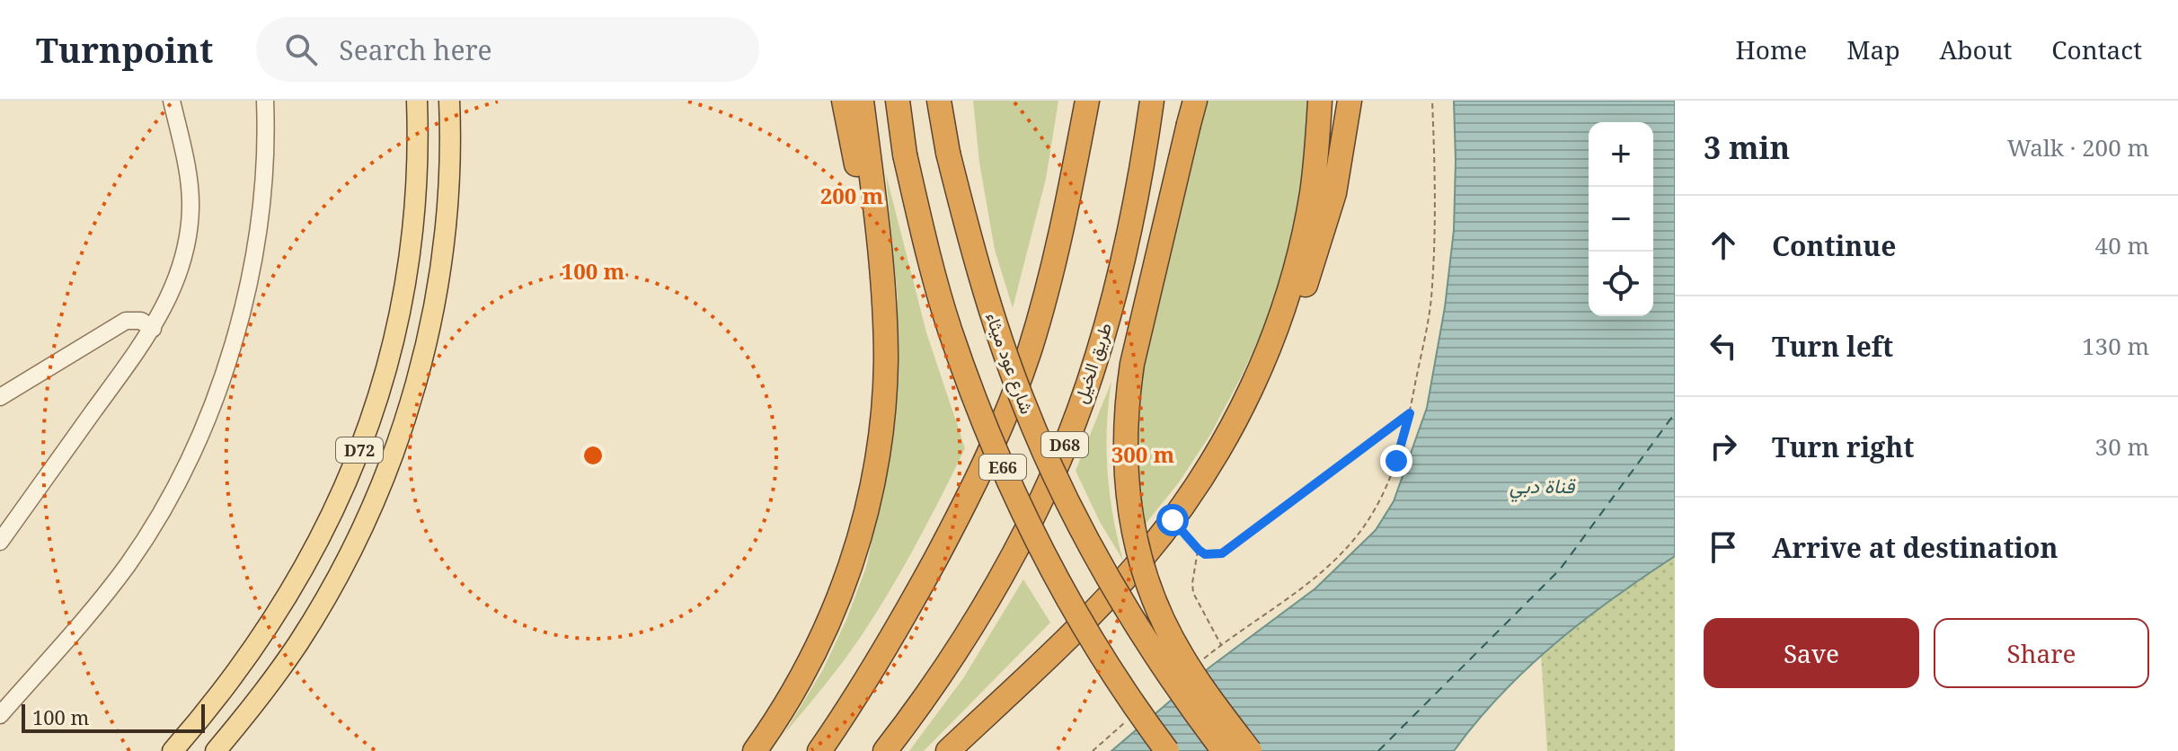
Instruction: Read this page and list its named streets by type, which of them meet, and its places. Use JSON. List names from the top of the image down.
{
  "streets": {
    "highway": [
      "شارع عود ميثاء",
      "طريق الخيل",
      "D68",
      "E66"
    ],
    "main road": ["D72"]
  },
  "water": ["قناة دبي"],
  "scale_bar": "100 m",
  "page": {
    "header": "Turnpoint",
    "search": "Search here",
    "nav": [
      "Home",
      "Map",
      "About",
      "Contact"
    ],
    "heading": ["3 min", "Walk · 200 m"],
    "map_buttons": ["+", "−"],
    "list": [
      ["Continue", "40 m"],
      ["Turn left", "130 m"],
      ["Turn right", "30 m"],
      "Arrive at destination"
    ],
    "buttons": ["Save", "Share"],
    "scale": "100 m"
  },
  "rings": ["200 m", "100 m", "300 m"]
}
